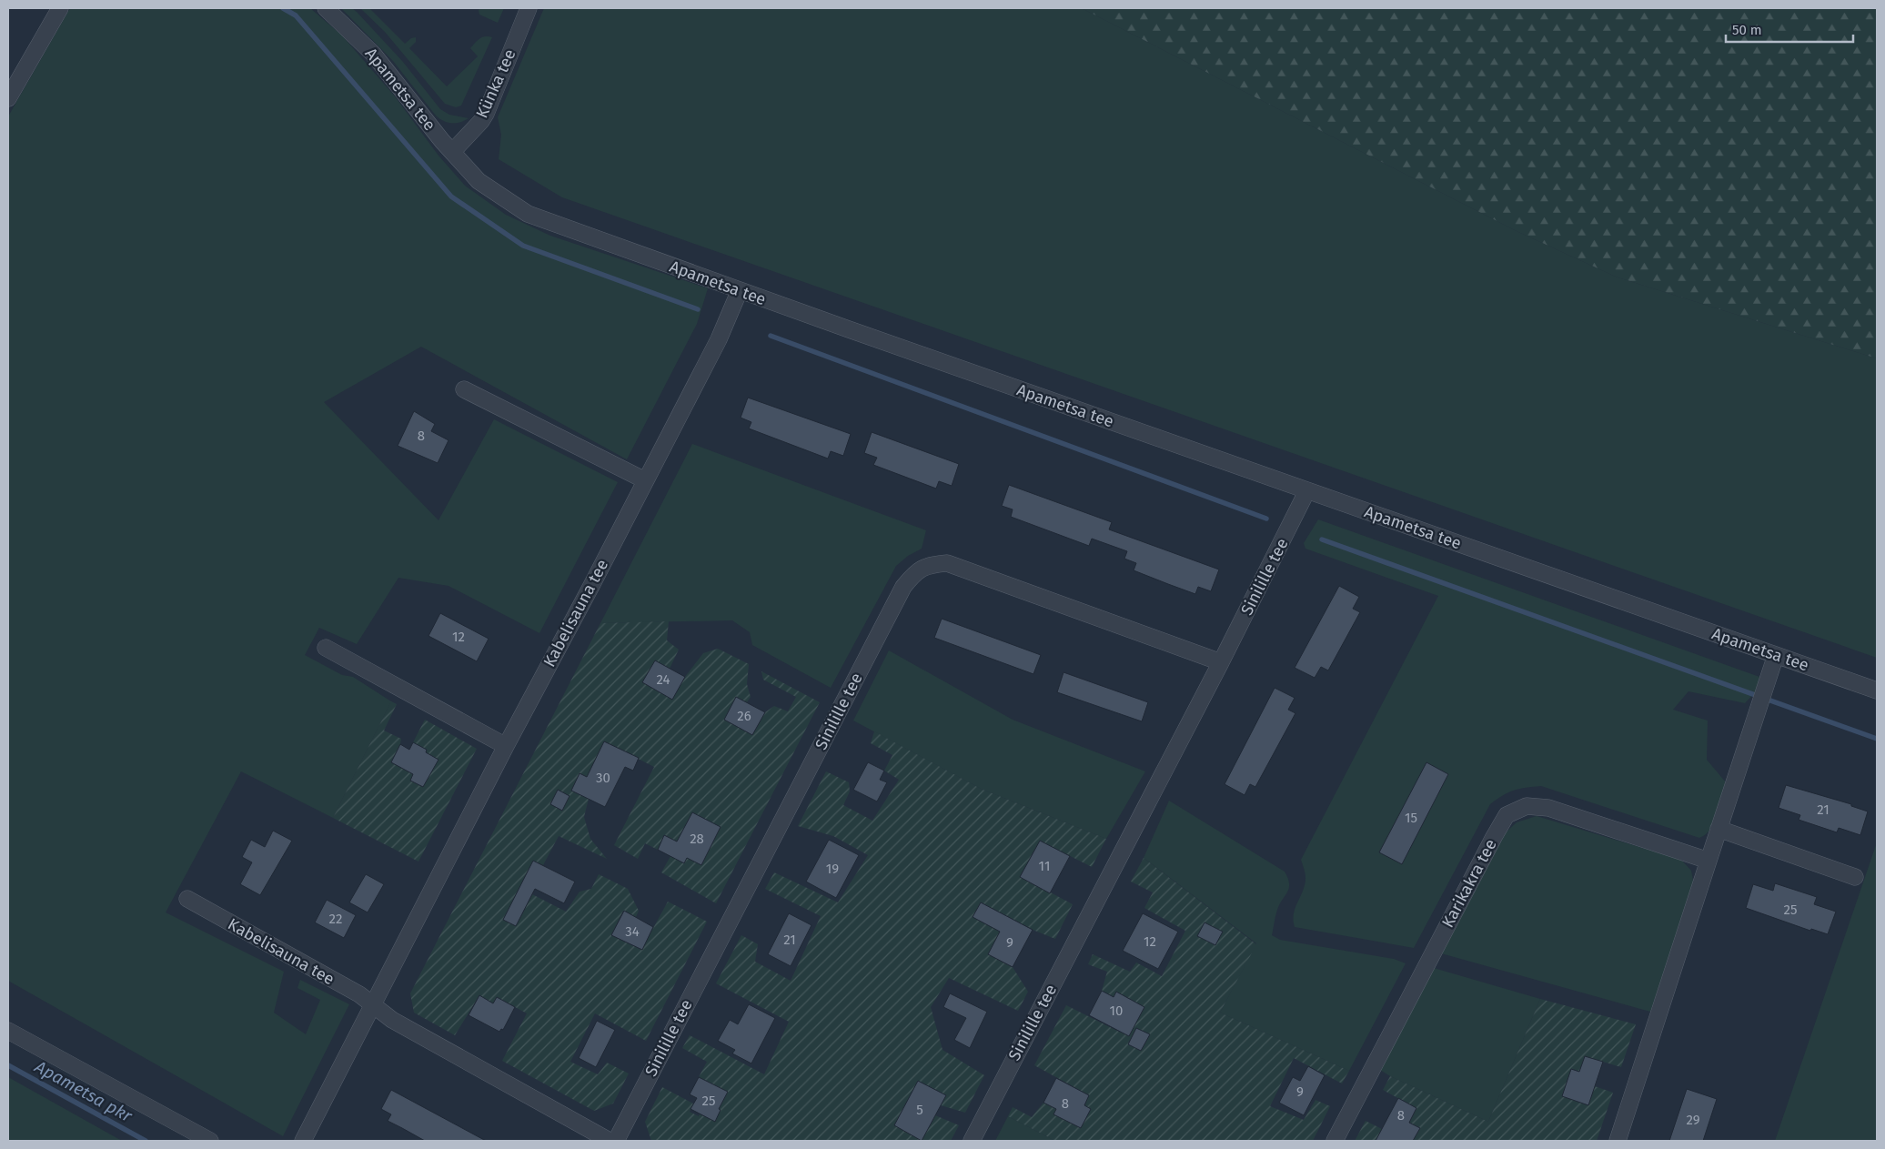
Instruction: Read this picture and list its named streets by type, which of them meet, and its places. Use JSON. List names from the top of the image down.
{
  "streets": {
    "street": [
      "Künka tee",
      "Apametsa tee",
      "Sinilille tee",
      "Kabelisauna tee",
      "Karikakra tee"
    ]
  },
  "crossings": [
    ["Künka tee", "Apametsa tee"],
    ["Apametsa tee", "Sinilille tee"],
    ["Apametsa tee", "Kabelisauna tee"]
  ],
  "water": ["Apametsa pkr"],
  "house_numbers": [
    "8",
    "12",
    "24",
    "26",
    "30",
    "21",
    "15",
    "28",
    "11",
    "19",
    "25",
    "22",
    "34",
    "21",
    "12",
    "9",
    "10",
    "9",
    "25",
    "8",
    "5",
    "8",
    "29"
  ],
  "scale_bar": "50 m"
}
